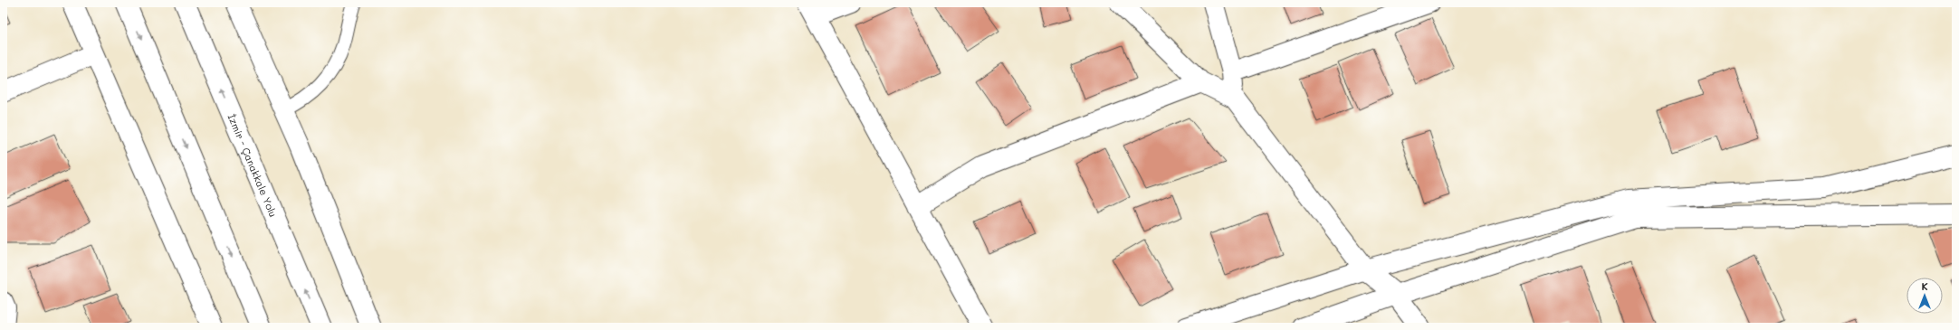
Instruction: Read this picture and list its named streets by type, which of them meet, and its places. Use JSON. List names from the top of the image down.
{
  "streets": {
    "main road": ["İzmir - Çanakkale Yolu"]
  },
  "north": "top"
}
